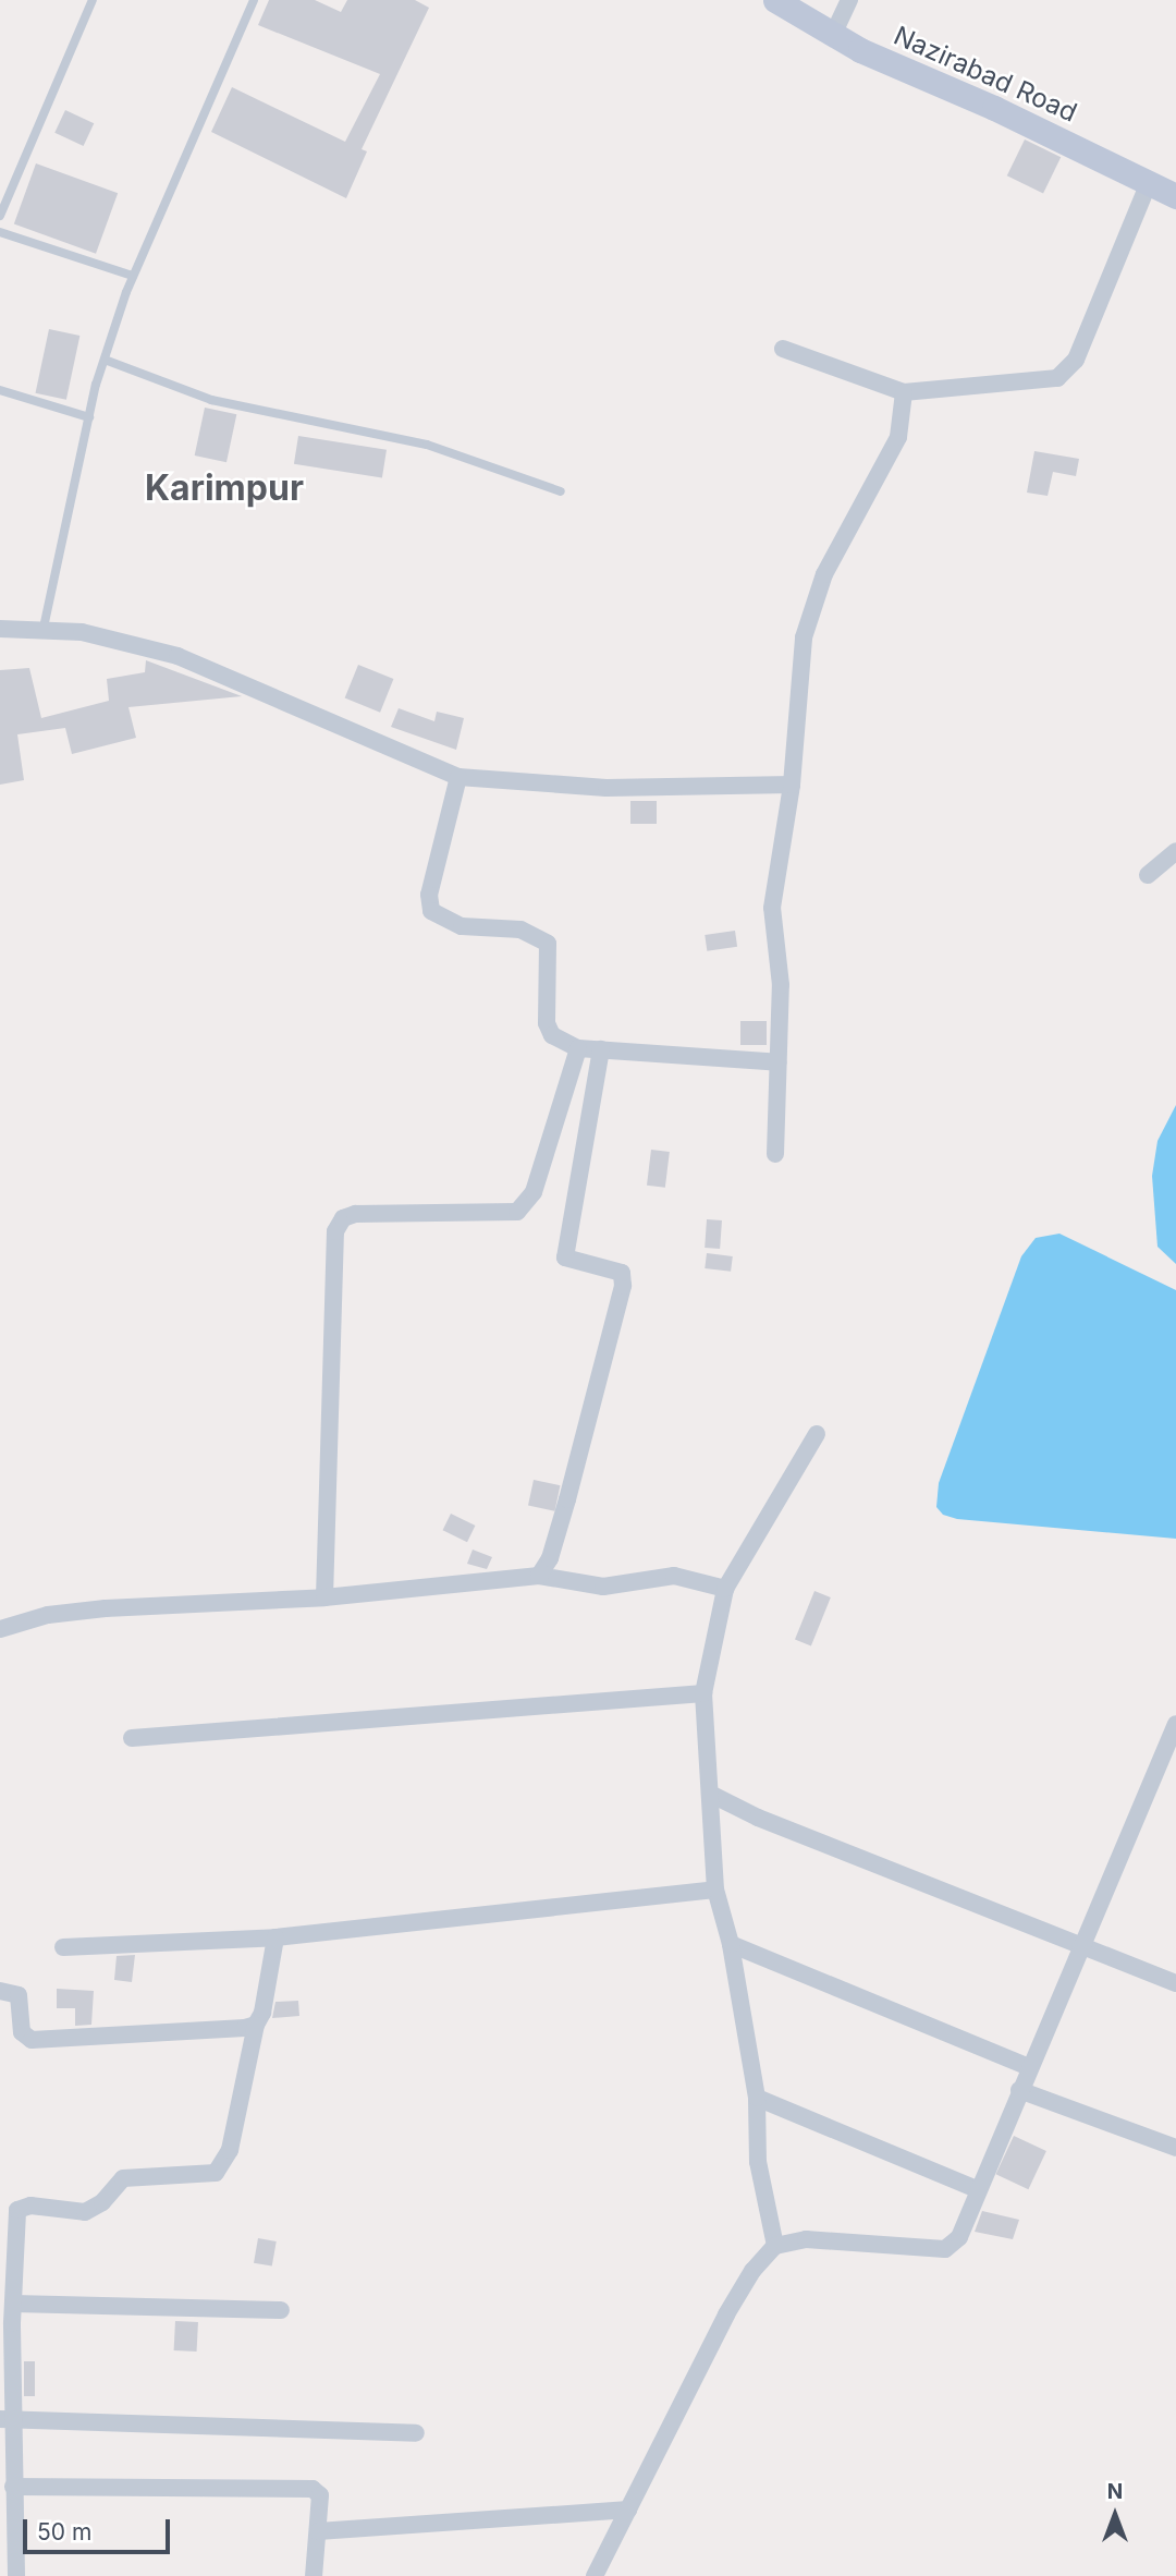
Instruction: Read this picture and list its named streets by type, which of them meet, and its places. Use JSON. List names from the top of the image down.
{
  "streets": {
    "main road": ["Nazirabad Road"]
  },
  "districts": ["Karimpur"],
  "scale_bar": "50 m",
  "north": "top"
}
